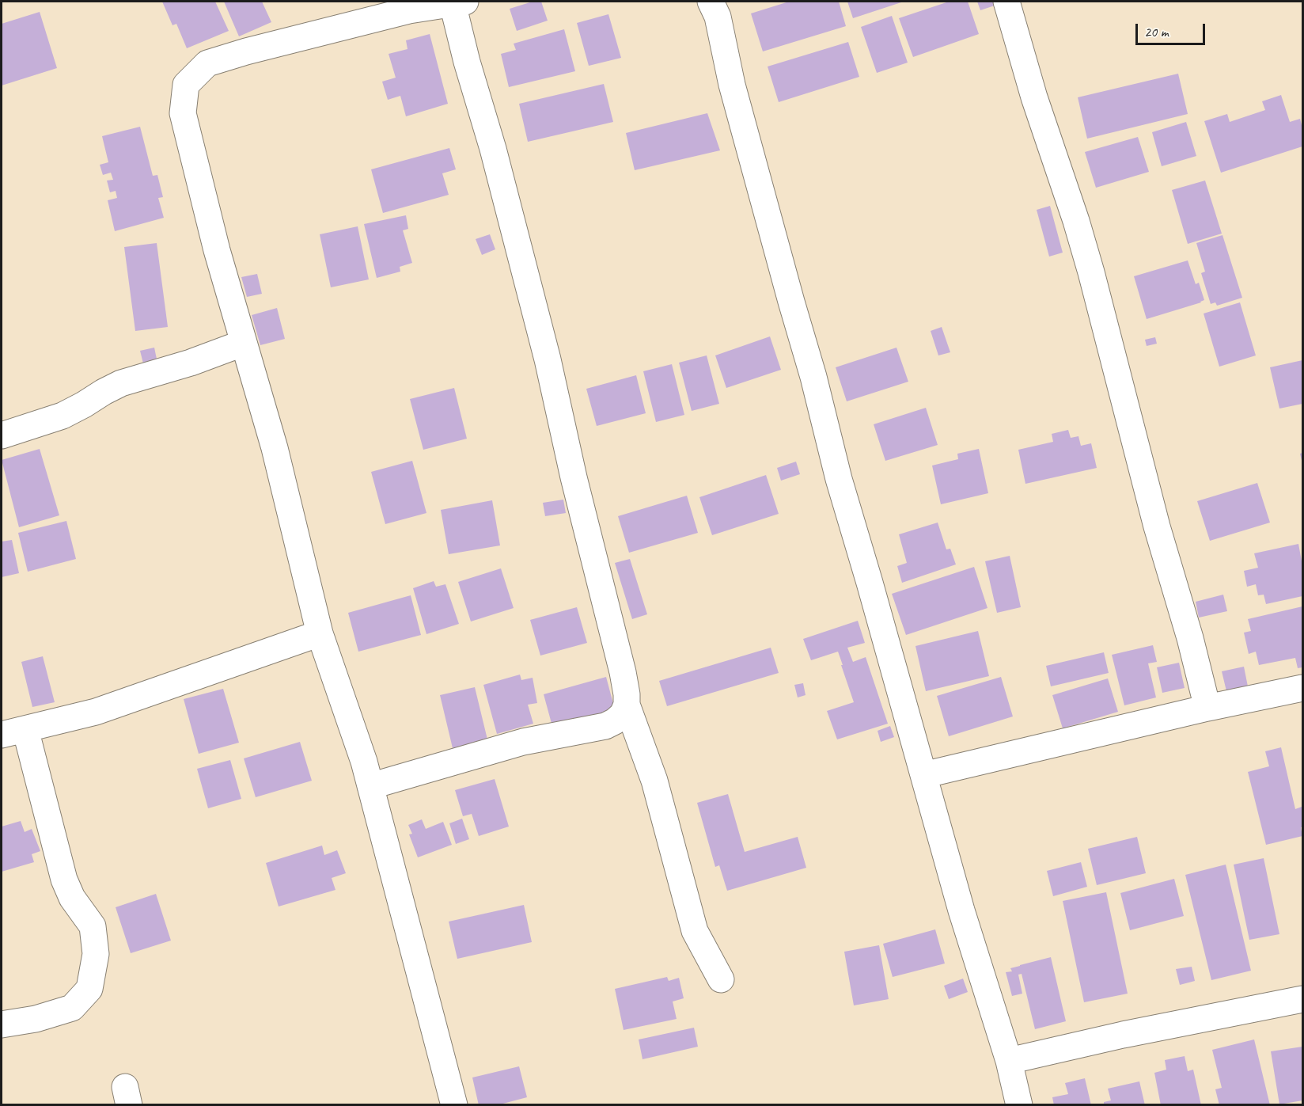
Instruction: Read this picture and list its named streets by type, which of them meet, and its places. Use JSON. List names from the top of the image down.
{
  "scale_bar": "20 m"
}
